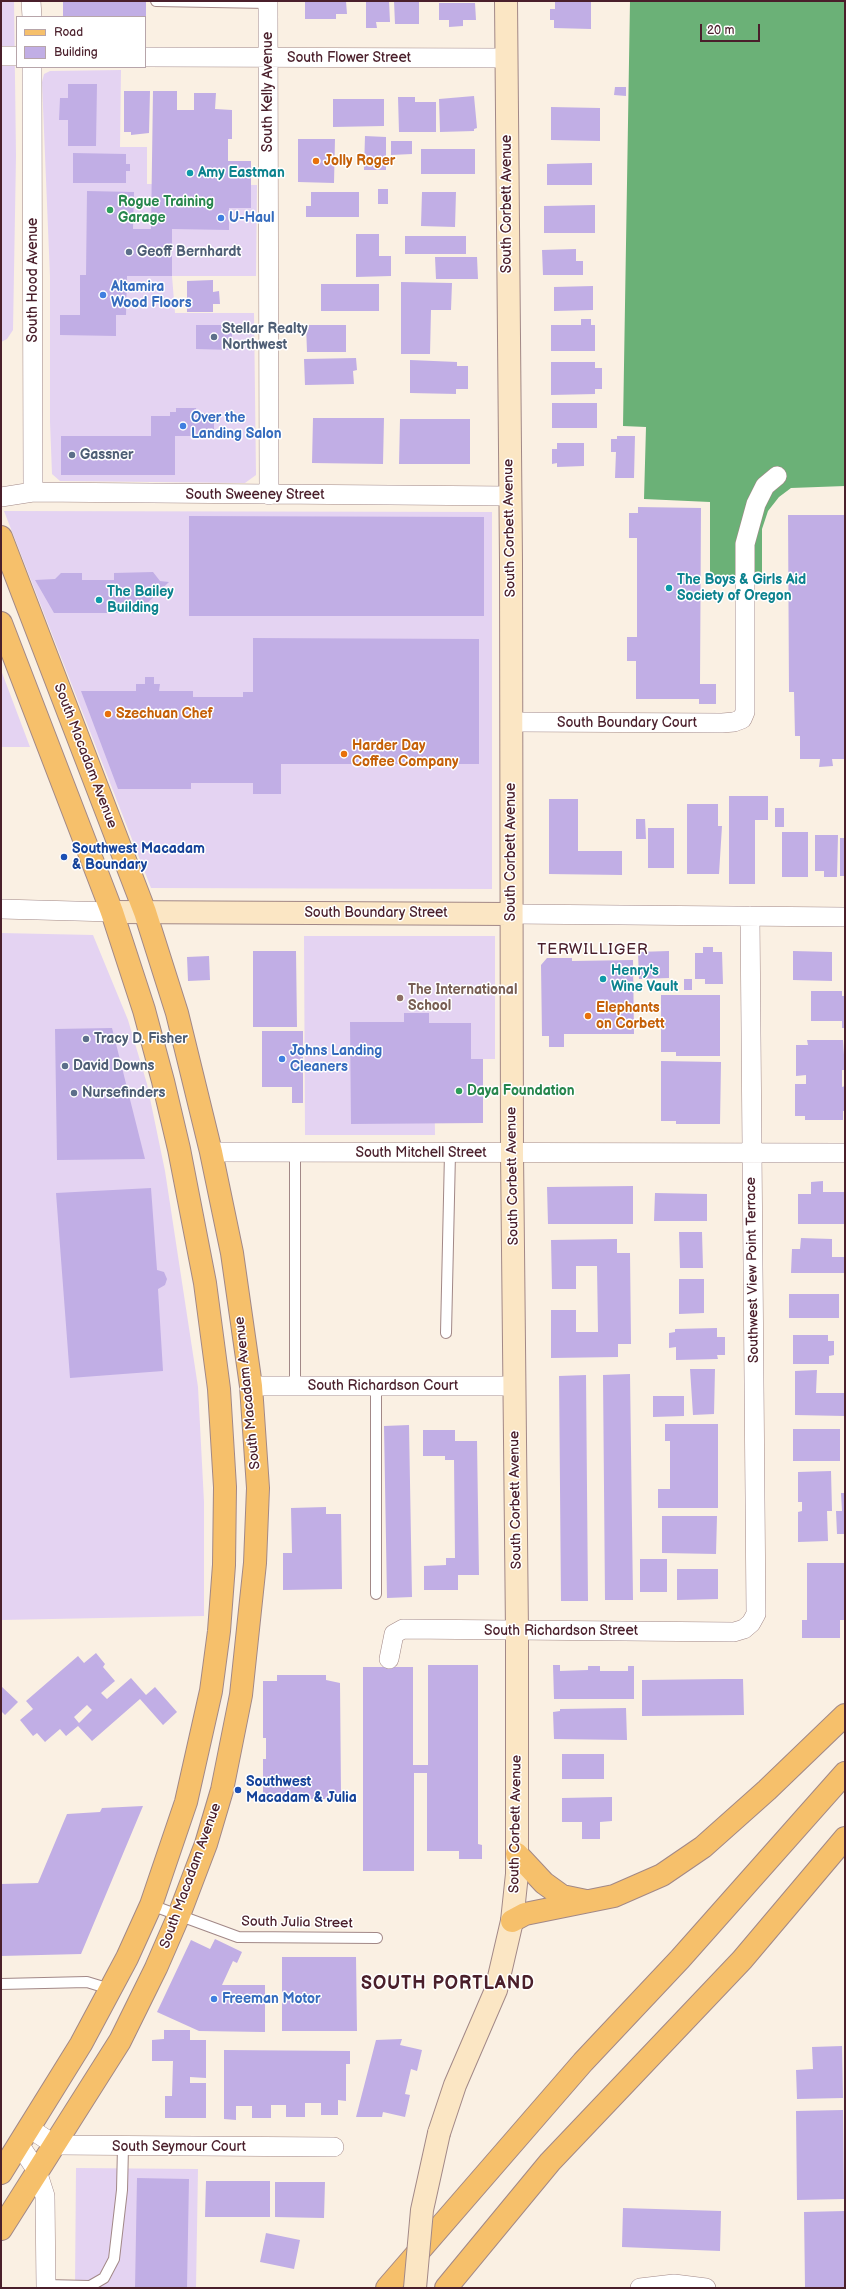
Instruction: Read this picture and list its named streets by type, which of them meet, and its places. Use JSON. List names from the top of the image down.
{
  "streets": {
    "main road": ["South Macadam Avenue"],
    "street": [
      "South Flower Street",
      "South Kelly Avenue",
      "South Corbett Avenue",
      "South Hood Avenue",
      "South Sweeney Street",
      "South Boundary Court",
      "South Boundary Street",
      "South Mitchell Street",
      "Southwest View Point Terrace",
      "South Richardson Court",
      "South Richardson Street",
      "South Seymour Court"
    ],
    "lane": ["South Julia Street"]
  },
  "crossings": [
    ["South Flower Street", "South Kelly Avenue"],
    ["South Flower Street", "South Corbett Avenue"],
    ["South Kelly Avenue", "South Sweeney Street"],
    ["South Corbett Avenue", "South Sweeney Street"],
    ["South Corbett Avenue", "South Boundary Court"],
    ["South Corbett Avenue", "South Boundary Street"],
    ["South Corbett Avenue", "South Mitchell Street"],
    ["South Corbett Avenue", "South Richardson Court"],
    ["South Corbett Avenue", "South Richardson Street"],
    ["South Hood Avenue", "South Sweeney Street"],
    ["South Macadam Avenue", "South Boundary Street"],
    ["South Macadam Avenue", "South Mitchell Street"],
    ["South Macadam Avenue", "South Richardson Court"],
    ["South Macadam Avenue", "South Julia Street"],
    ["South Macadam Avenue", "South Seymour Court"],
    ["South Boundary Street", "Southwest View Point Terrace"],
    ["South Mitchell Street", "Southwest View Point Terrace"],
    ["Southwest View Point Terrace", "South Richardson Street"]
  ],
  "districts": ["TERWILLIGER", "SOUTH PORTLAND"],
  "places": [
    "Jolly Roger",
    "Amy Eastman",
    "Rogue Training Garage",
    "U-Haul",
    "Geoff Bernhardt",
    "Altamira Wood Floors",
    "Stellar Realty Northwest",
    "Over the Landing Salon",
    "Gassner",
    "The Boys & Girls Aid Society of Oregon",
    "The Bailey Building",
    "Szechuan Chef",
    "Harder Day Coffee Company",
    "Southwest Macadam & Boundary",
    "Henry's Wine Vault",
    "The International School",
    "Elephants on Corbett",
    "Tracy D. Fisher",
    "Johns Landing Cleaners",
    "David Downs",
    "Daya Foundation",
    "Nursefinders",
    "Southwest Macadam & Julia",
    "Freeman Motor"
  ],
  "legend": ["Road", "Building"],
  "scale_bar": "20 m"
}
